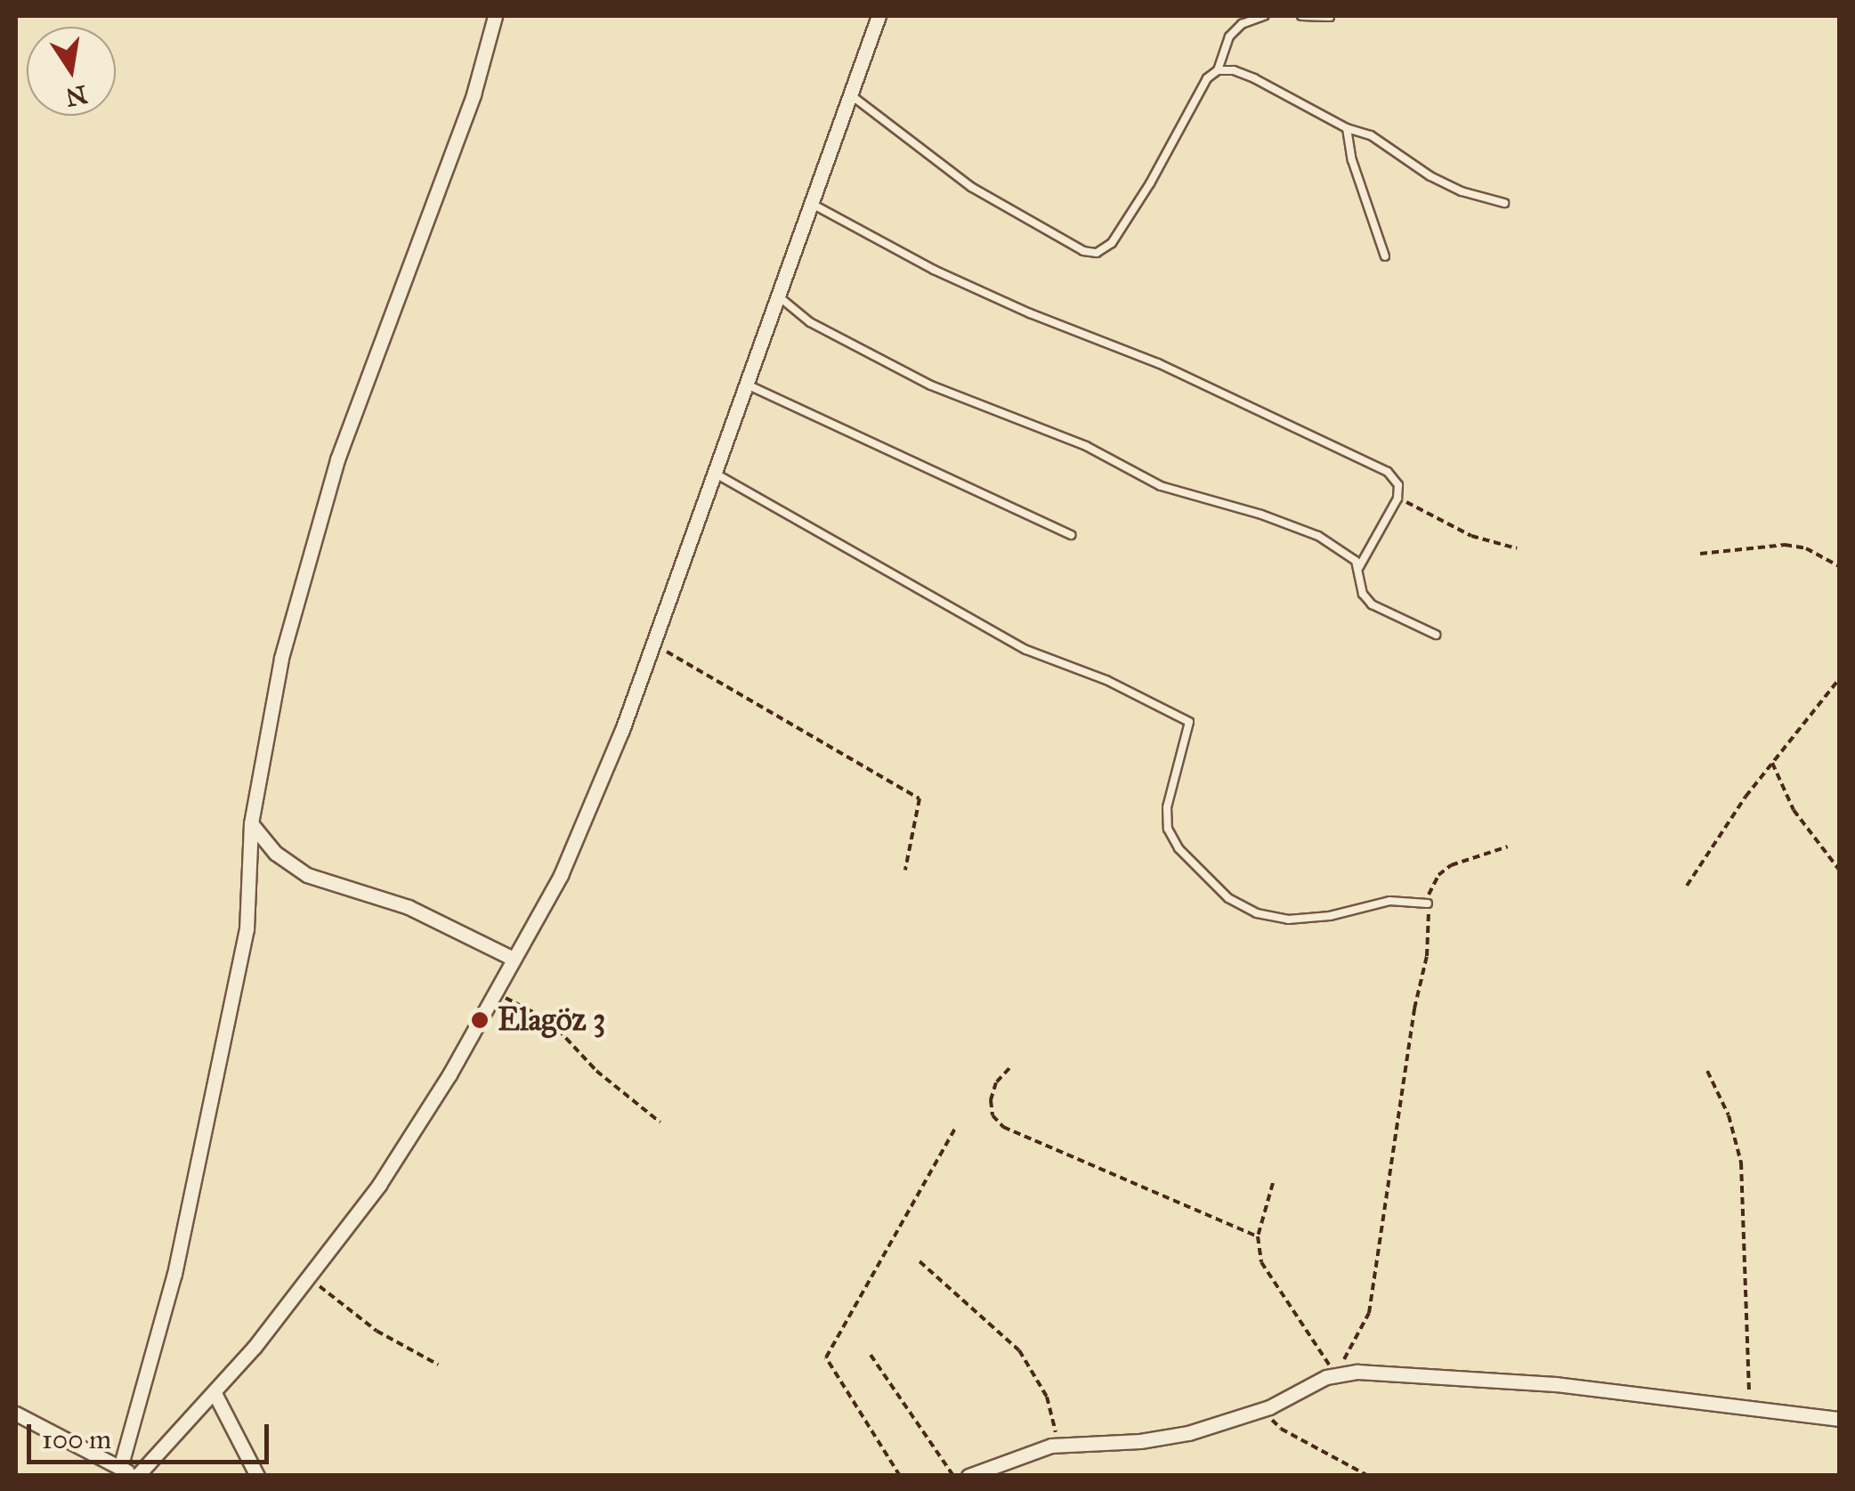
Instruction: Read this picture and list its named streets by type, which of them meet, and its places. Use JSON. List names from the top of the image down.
{
  "places": ["Elagöz 3"],
  "scale_bar": "100 m",
  "north": "bottom"
}
